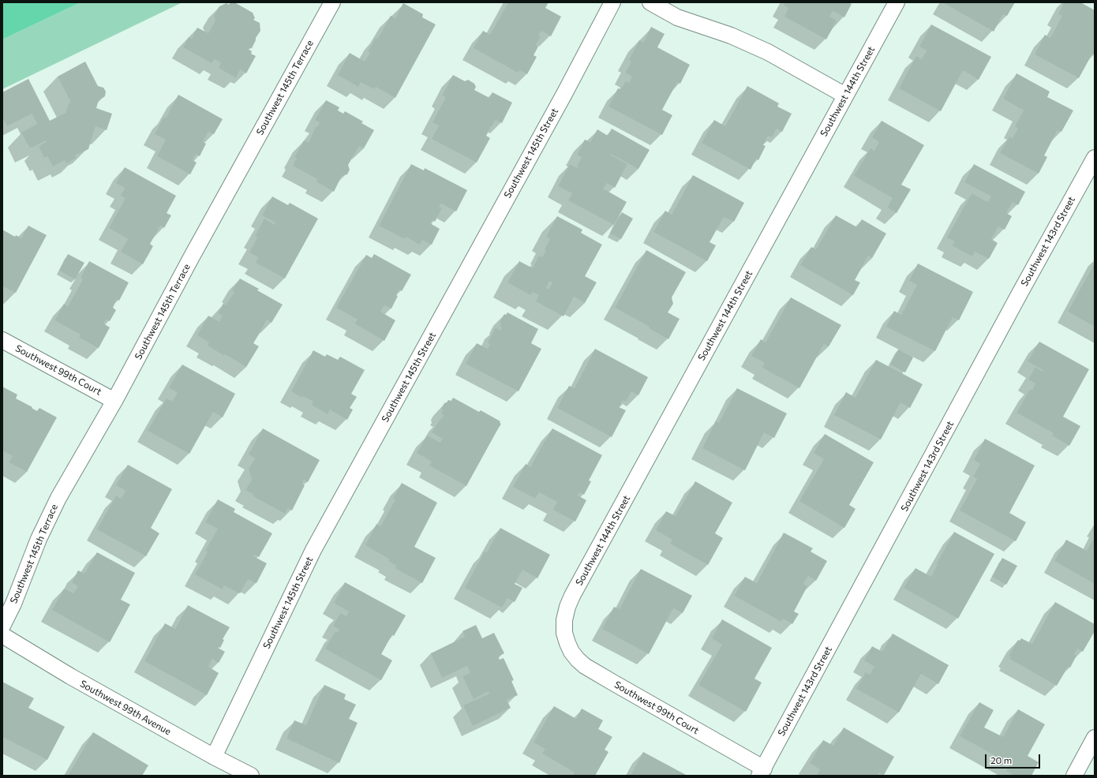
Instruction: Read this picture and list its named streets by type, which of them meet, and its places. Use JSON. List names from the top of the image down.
{
  "streets": {
    "street": [
      "Southwest 145th Terrace",
      "Southwest 144th Street",
      "Southwest 145th Street",
      "Southwest 143rd Street",
      "Southwest 99th Court",
      "Southwest 99th Avenue"
    ]
  },
  "crossings": [
    ["Southwest 145th Terrace", "Southwest 99th Court"],
    ["Southwest 144th Street", "Southwest 99th Court"],
    ["Southwest 145th Street", "Southwest 99th Avenue"],
    ["Southwest 143rd Street", "Southwest 99th Court"]
  ],
  "scale_bar": "20 m"
}
